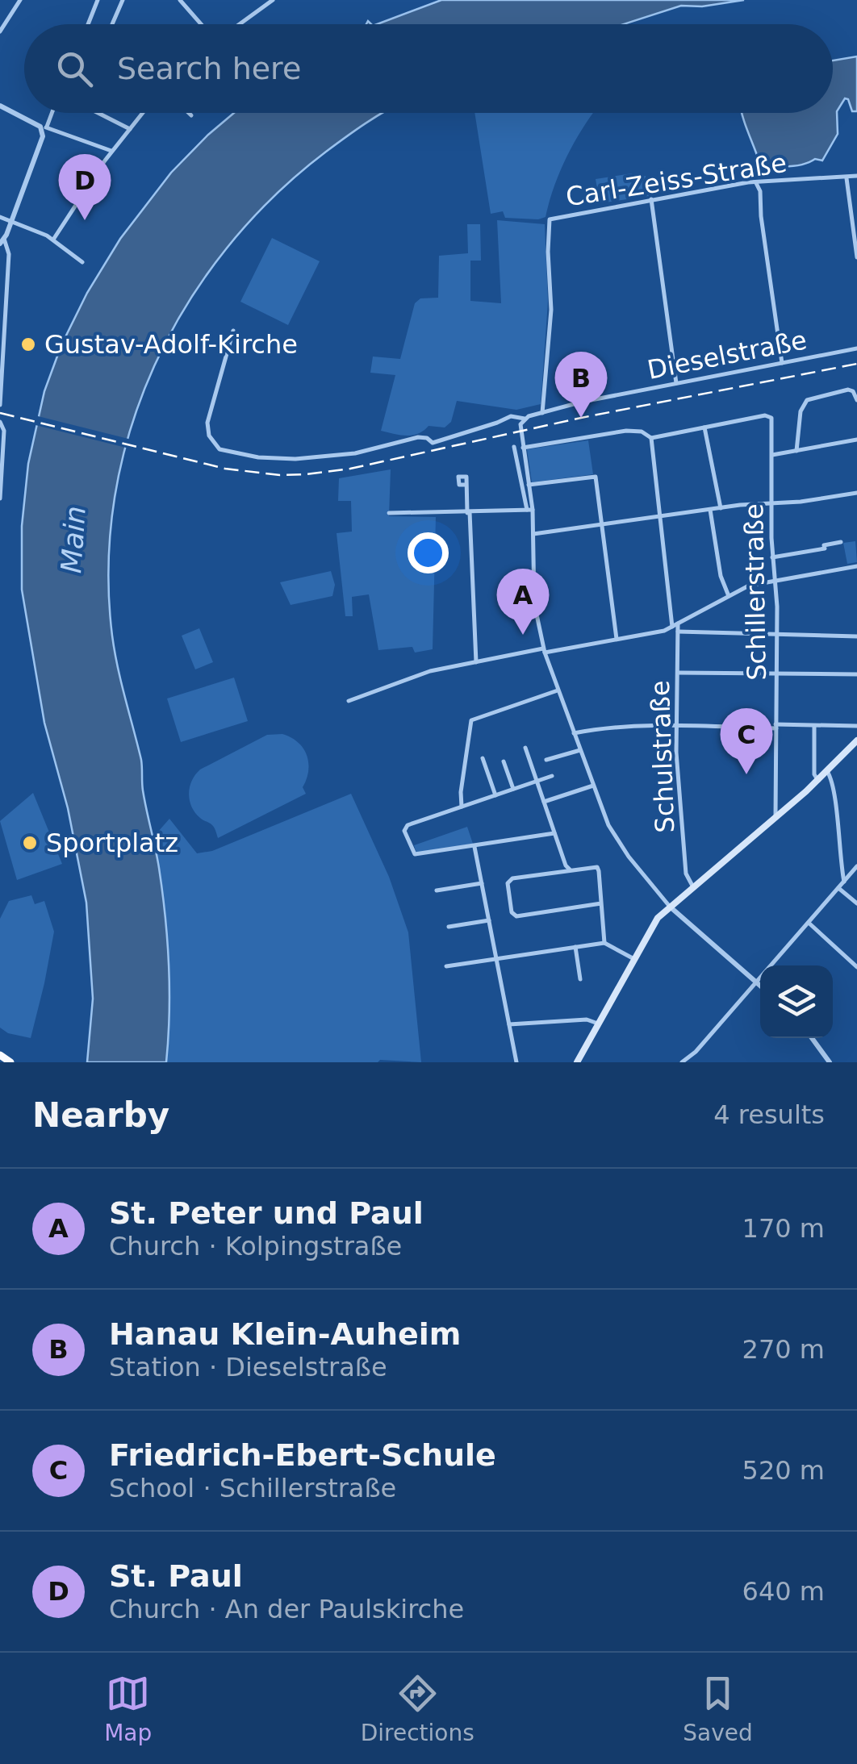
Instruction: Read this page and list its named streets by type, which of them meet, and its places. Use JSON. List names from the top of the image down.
{
  "streets": {
    "street": [
      "Carl-Zeiss-Straße",
      "Dieselstraße",
      "Schillerstraße",
      "Schulstraße"
    ]
  },
  "crossings": [
    ["Carl-Zeiss-Straße", "Dieselstraße"]
  ],
  "water": ["Main"],
  "places": ["Gustav-Adolf-Kirche", "Sportplatz"],
  "page": {
    "search": "Search here",
    "pins": [
      "D",
      "B",
      "A",
      "C"
    ],
    "heading": ["Nearby", "4 results"],
    "list": [
      {
        "mark": "A",
        "name": "St. Peter und Paul",
        "note": "Church · Kolpingstraße",
        "value": "170 m"
      },
      {
        "mark": "B",
        "name": "Hanau Klein-Auheim",
        "note": "Station · Dieselstraße",
        "value": "270 m"
      },
      {
        "mark": "C",
        "name": "Friedrich-Ebert-Schule",
        "note": "School · Schillerstraße",
        "value": "520 m"
      },
      {
        "mark": "D",
        "name": "St. Paul",
        "note": "Church · An der Paulskirche",
        "value": "640 m"
      }
    ],
    "nav": ["Map", "Directions", "Saved"]
  }
}
